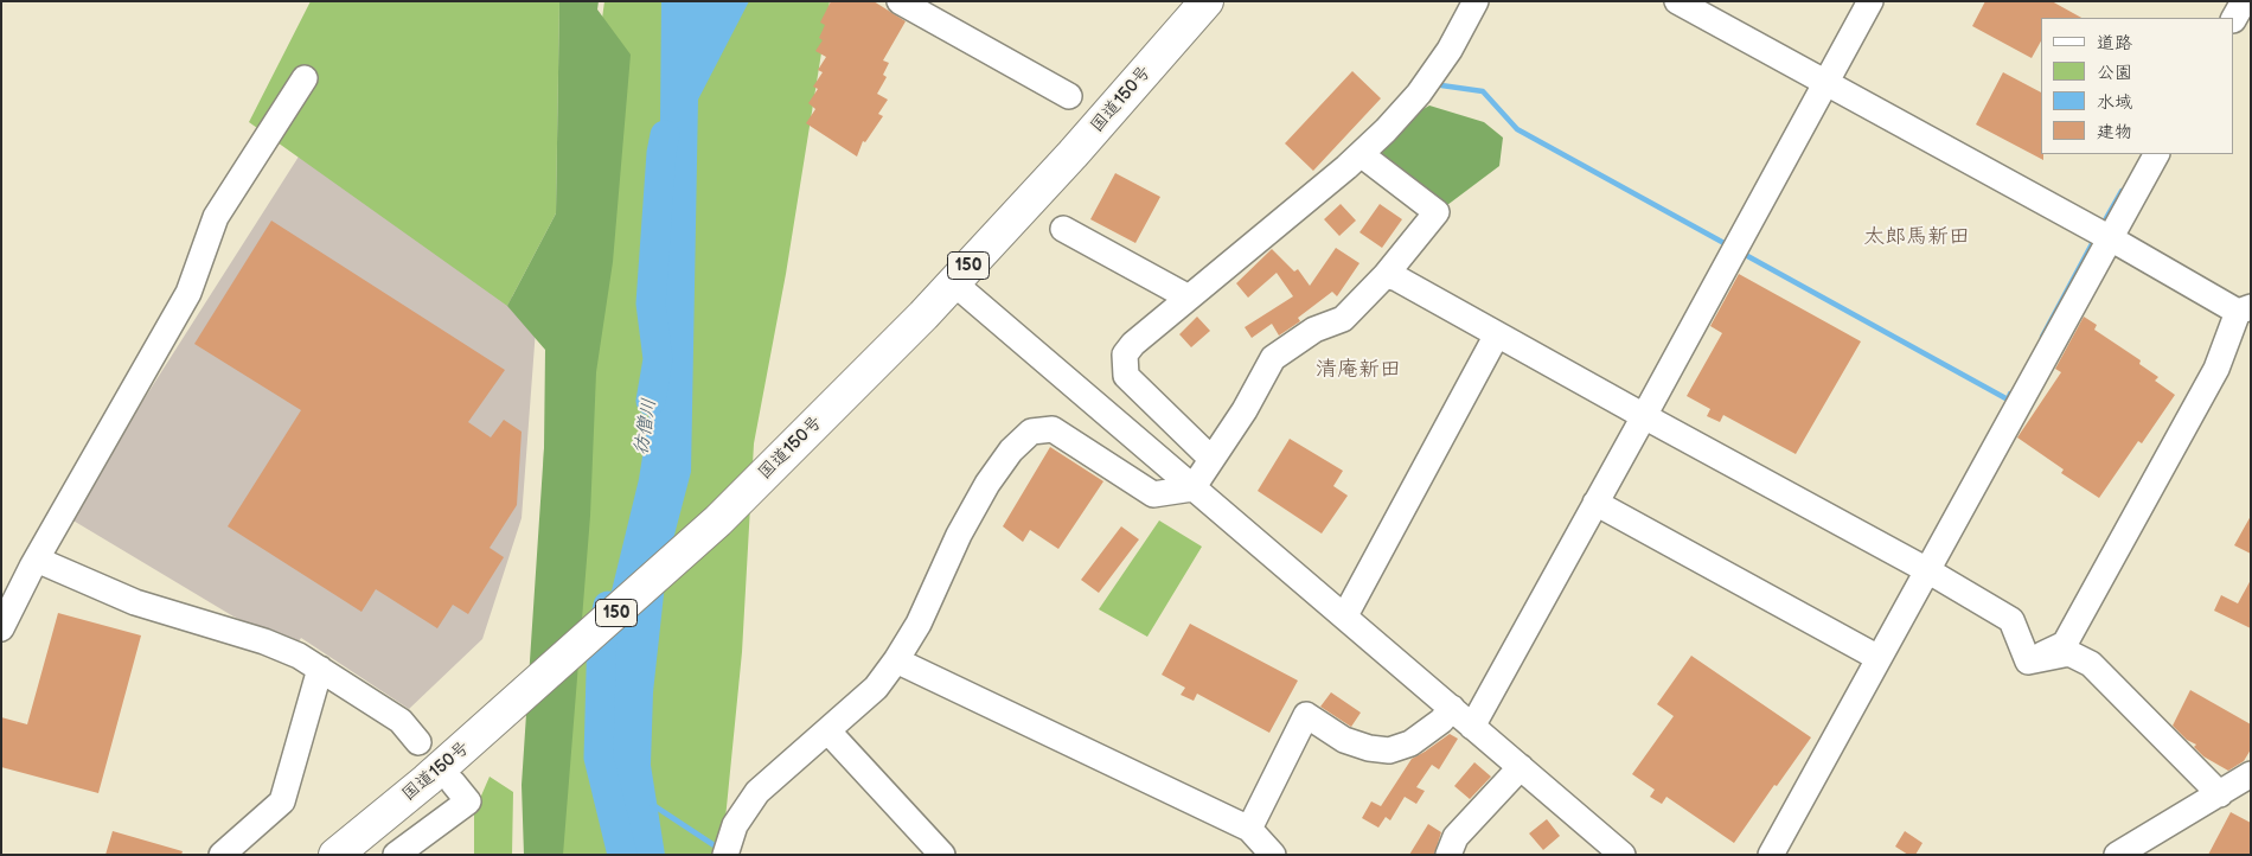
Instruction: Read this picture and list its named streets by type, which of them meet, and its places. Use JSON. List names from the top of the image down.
{
  "streets": {
    "highway": ["国道150号", "150"]
  },
  "districts": ["太郎馬新田", "清庵新田"],
  "water": ["彷僧川"],
  "legend": [
    "道路",
    "公園",
    "水域",
    "建物"
  ]
}
